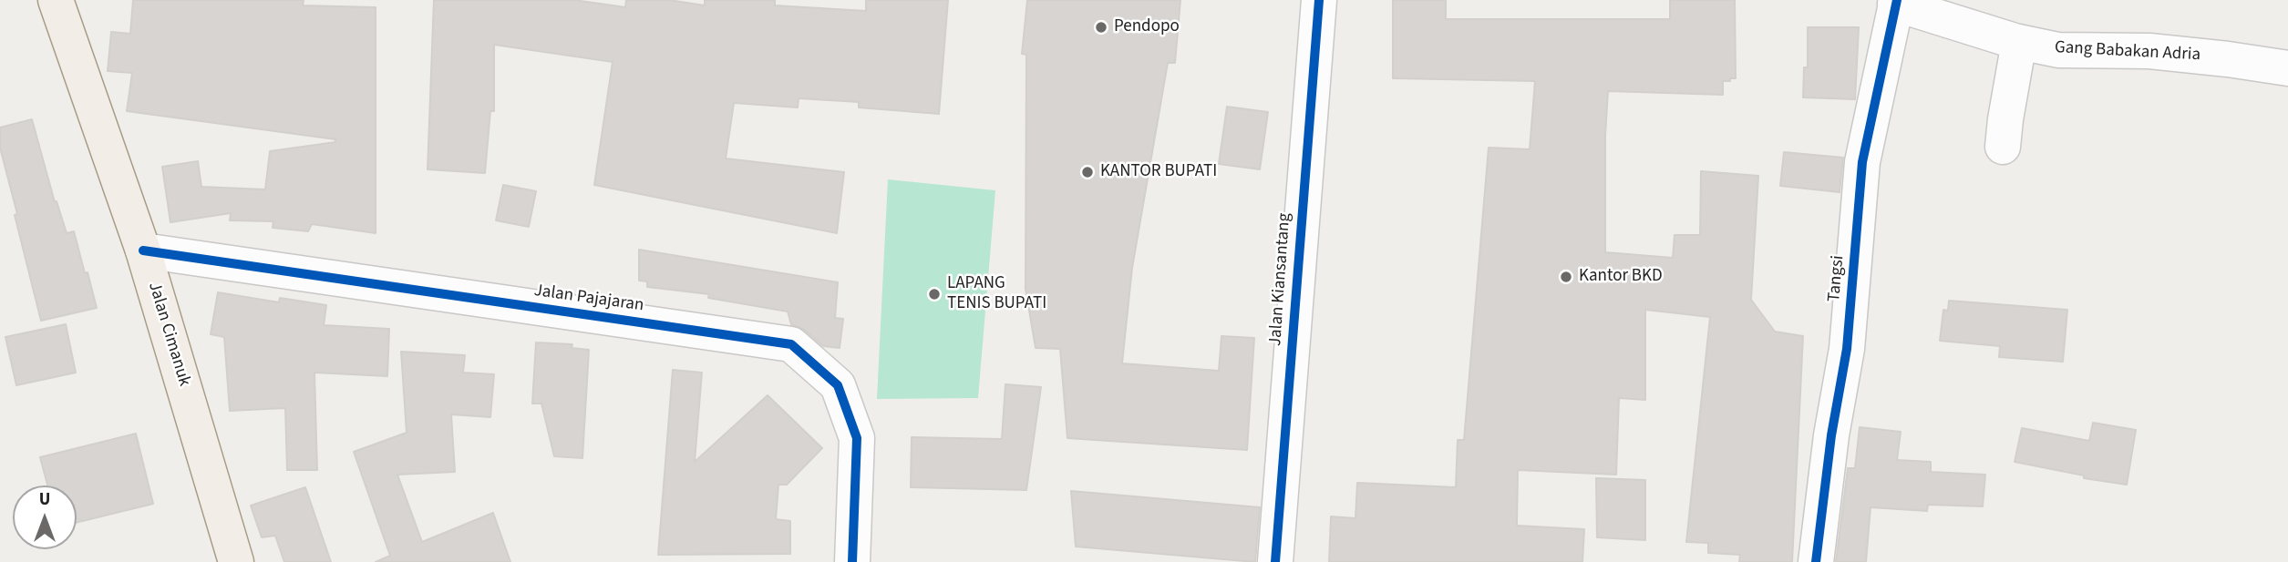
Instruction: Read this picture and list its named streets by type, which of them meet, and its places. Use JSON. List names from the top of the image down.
{
  "streets": {
    "main road": ["Jalan Cimanuk"],
    "street": [
      "Gang Babakan Adria",
      "Tangsi",
      "Jalan Kiansantang",
      "Jalan Pajajaran"
    ]
  },
  "crossings": [
    ["Gang Babakan Adria", "Tangsi"],
    ["Jalan Pajajaran", "Jalan Cimanuk"]
  ],
  "places": [
    "Pendopo",
    "KANTOR BUPATI",
    "Kantor BKD",
    "LAPANG TENIS BUPATI"
  ],
  "north": "top"
}
